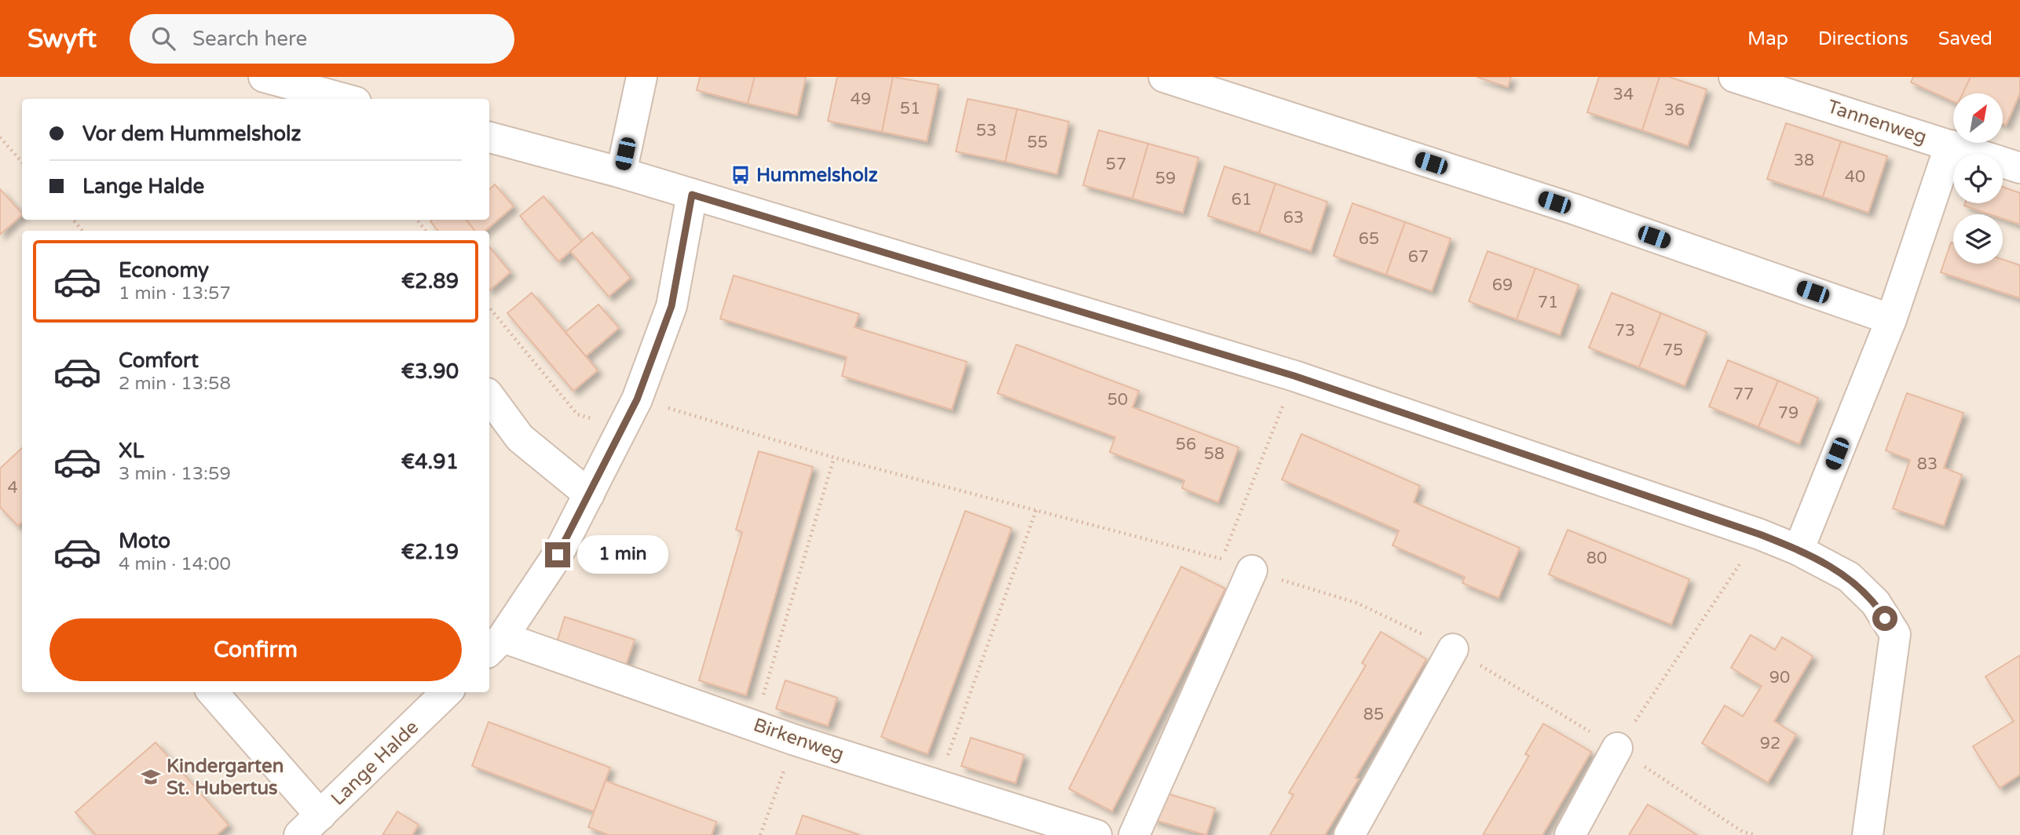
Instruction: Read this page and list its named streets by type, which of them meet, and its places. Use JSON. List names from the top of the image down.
{
  "streets": {
    "street": ["Tannenweg", "Birkenweg", "Lange Halde"]
  },
  "places": {
    "bus stop": ["Hummelsholz"],
    "school or university": ["Kindergarten St. Hubertus"]
  },
  "house_numbers": [
    "34",
    "49",
    "51",
    "36",
    "53",
    "55",
    "38",
    "57",
    "40",
    "59",
    "61",
    "63",
    "65",
    "67",
    "69",
    "71",
    "73",
    "75",
    "77",
    "50",
    "79",
    "56",
    "58",
    "83",
    "4",
    "80",
    "90",
    "85",
    "92"
  ],
  "north": "top right",
  "page": {
    "header": "Swyft",
    "search": "Search here",
    "nav": ["Map", "Directions", "Saved"],
    "banner": ["Vor dem Hummelsholz", "Lange Halde"],
    "list": [
      {
        "name": "Economy",
        "note": "1 min · 13:57",
        "value": "€2.89"
      },
      {
        "name": "Comfort",
        "note": "2 min · 13:58",
        "value": "€3.90"
      },
      {
        "name": "XL",
        "note": "3 min · 13:59",
        "value": "€4.91"
      },
      {
        "name": "Moto",
        "note": "4 min · 14:00",
        "value": "€2.19"
      }
    ],
    "bubble": "1 min",
    "buttons": "Confirm"
  }
}
